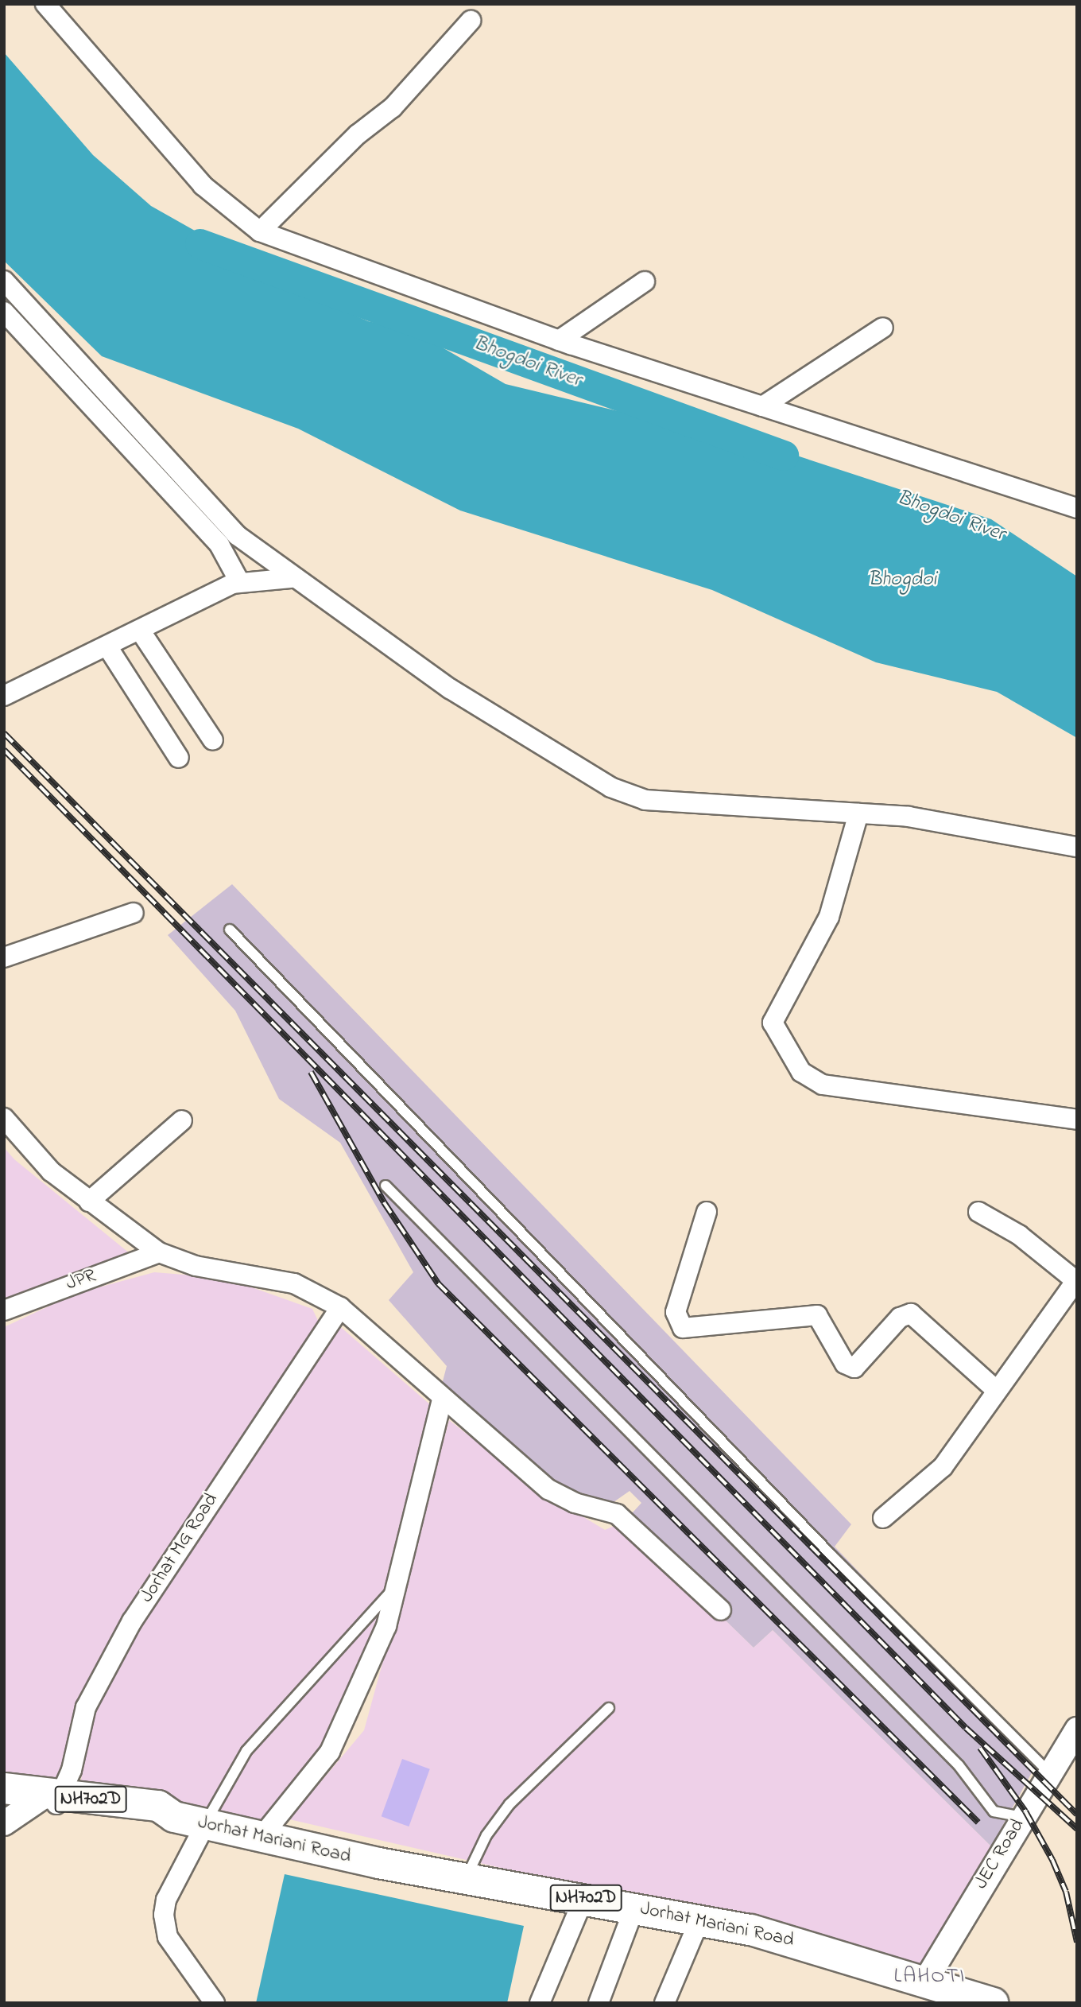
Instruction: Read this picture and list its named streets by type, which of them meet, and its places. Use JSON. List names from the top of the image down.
{
  "streets": {
    "highway": ["NH702D", "Jorhat Mariani Road"],
    "street": ["JPR", "Jorhat MG Road", "JEC Road"]
  },
  "crossings": [
    ["Jorhat MG Road", "Jorhat Mariani Road"],
    ["Jorhat Mariani Road", "JEC Road"]
  ],
  "districts": ["LAHOTI"],
  "water": ["Bhogdoi River", "Bhogdoi"]
}
